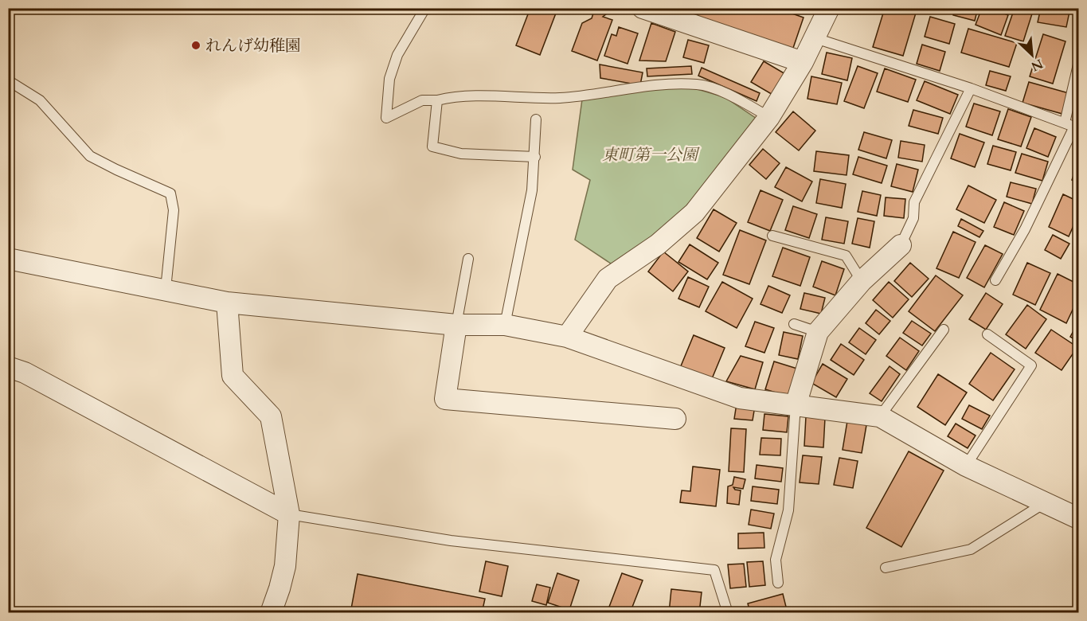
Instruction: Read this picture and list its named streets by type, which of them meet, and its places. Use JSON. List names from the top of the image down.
{
  "parks": ["東町第一公園"],
  "places": ["れんげ幼稚園"],
  "north": "bottom right"
}
